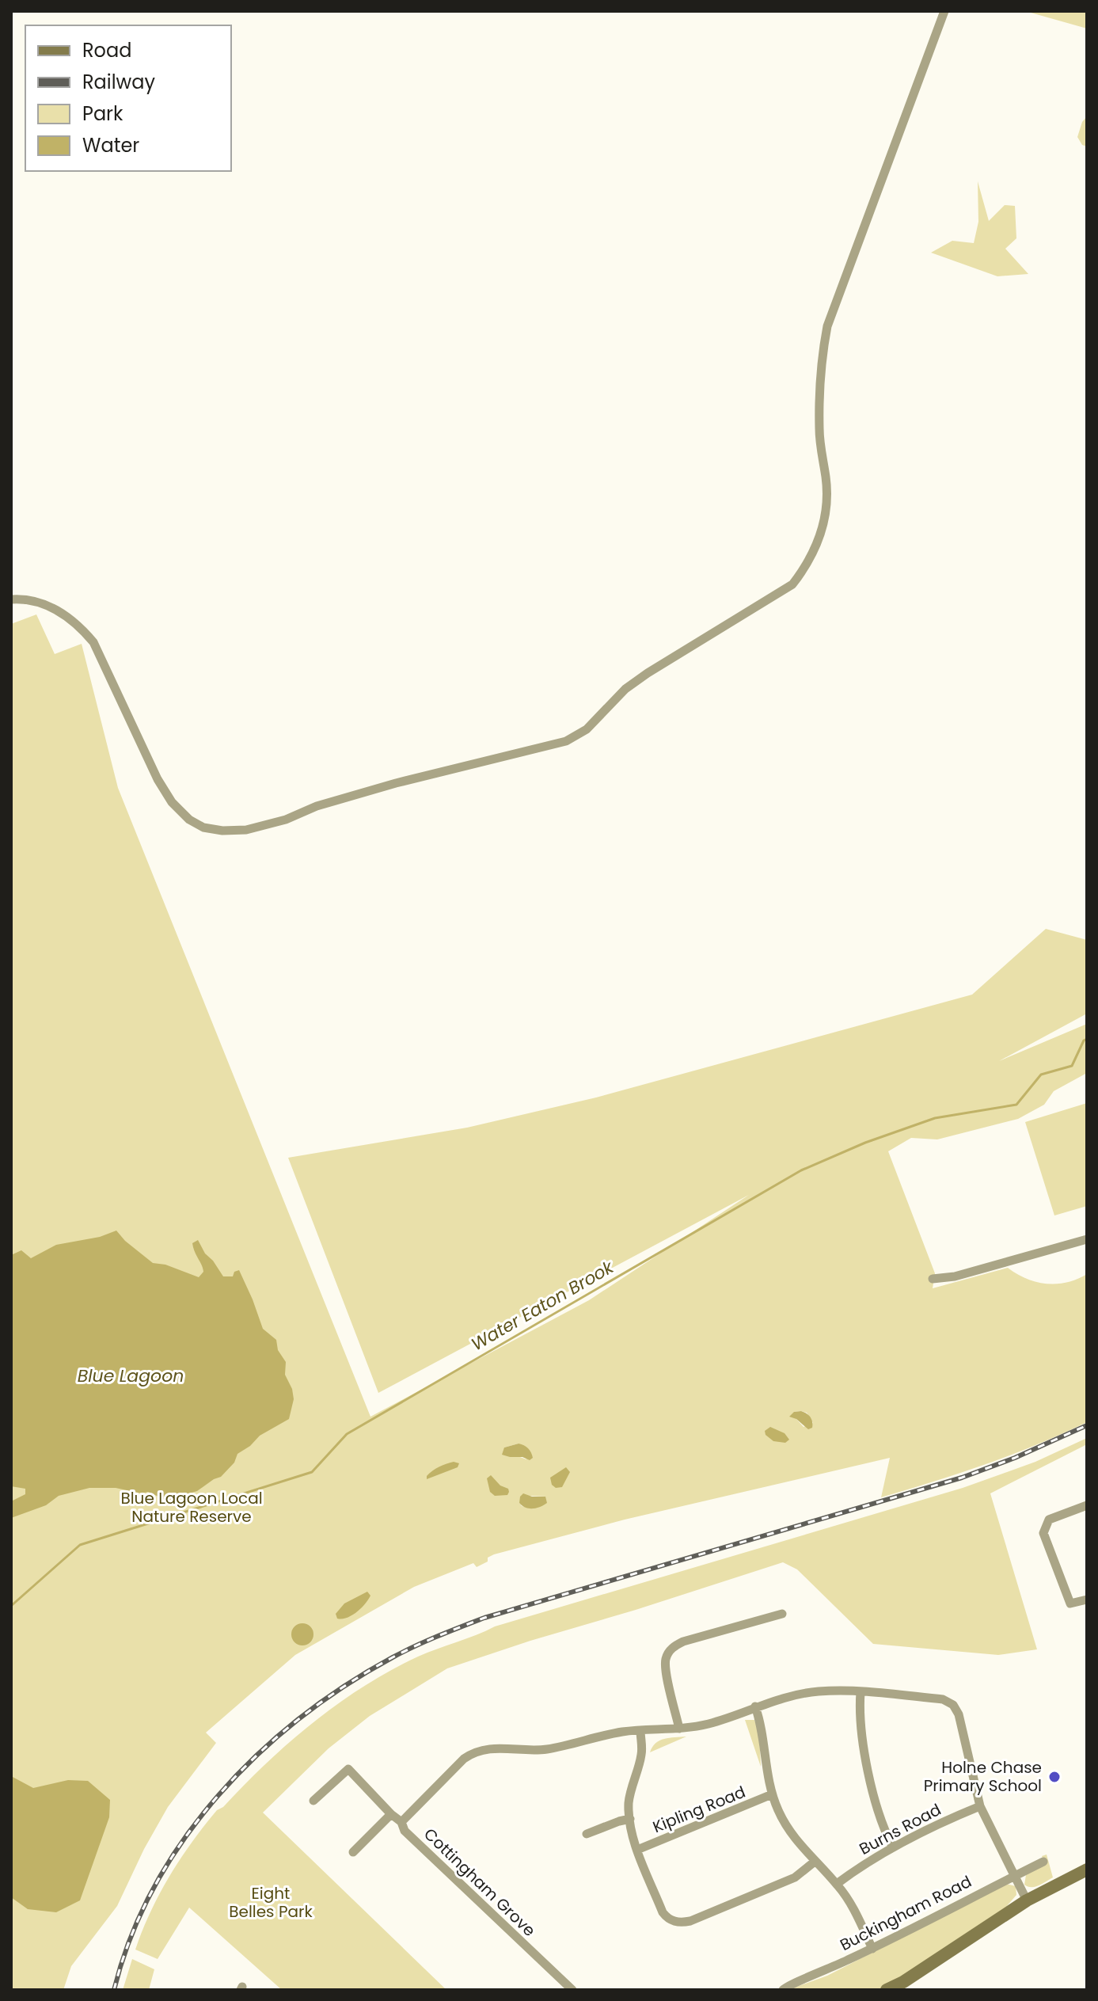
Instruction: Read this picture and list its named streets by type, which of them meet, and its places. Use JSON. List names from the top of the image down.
{
  "streets": {
    "street": [
      "Kipling Road",
      "Burns Road",
      "Cottingham Grove",
      "Buckingham Road"
    ]
  },
  "water": ["Water Eaton Brook", "Blue Lagoon"],
  "parks": ["Blue Lagoon Local Nature Reserve", "Eight Belles Park"],
  "places": ["Holne Chase Primary School"],
  "legend": [
    "Road",
    "Railway",
    "Park",
    "Water"
  ]
}
